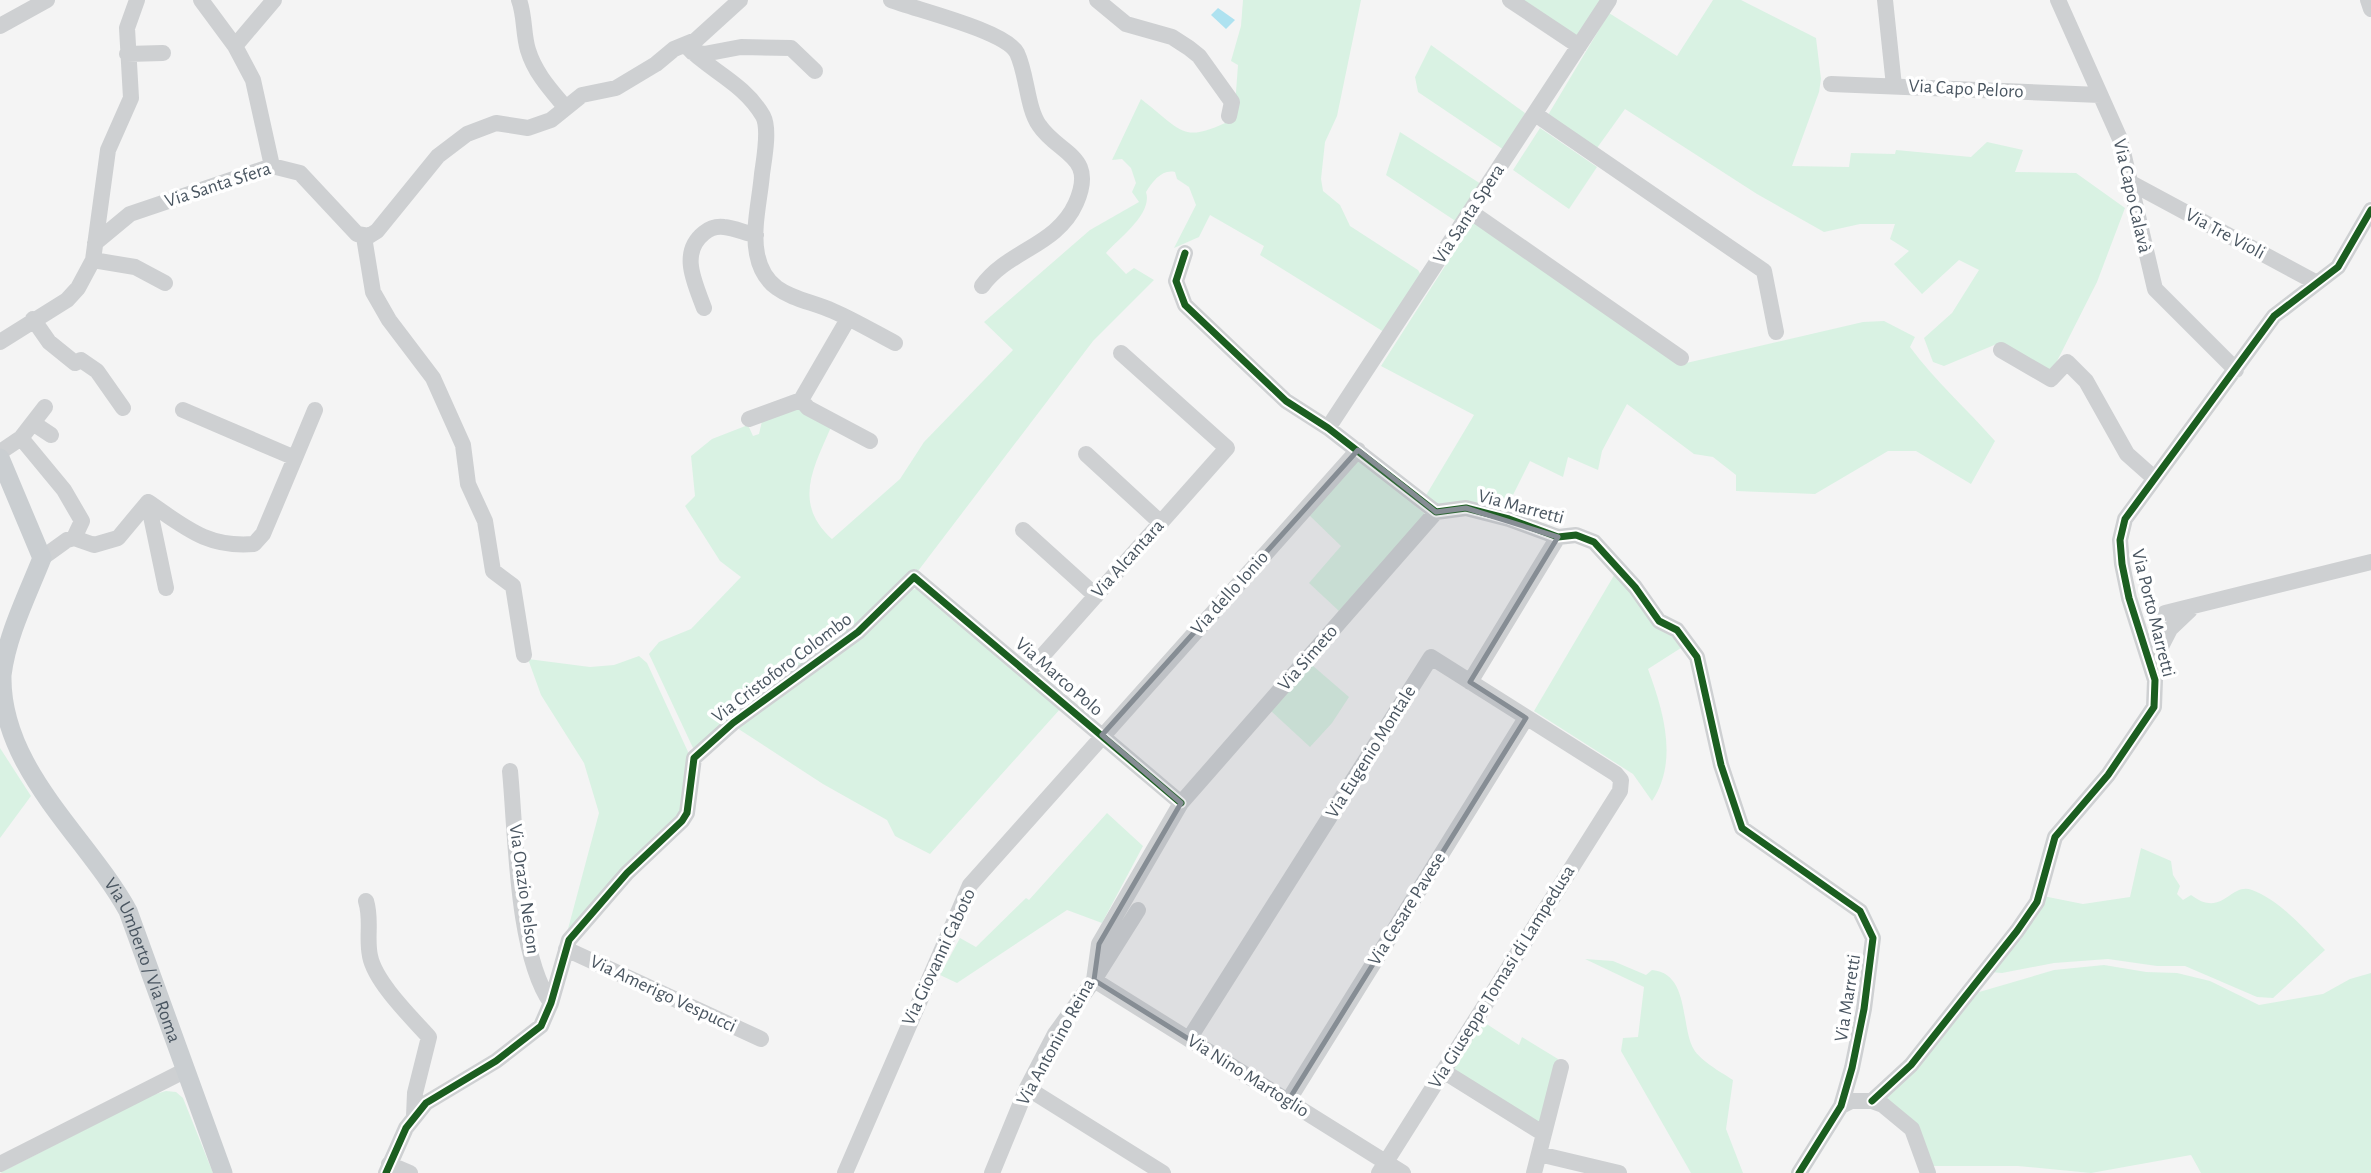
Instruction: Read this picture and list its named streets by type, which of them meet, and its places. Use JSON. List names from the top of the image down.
{
  "streets": {
    "main road": ["Via Umberto / Via Roma"],
    "street": [
      "Via Capo Peloro",
      "Via Santa Sfera",
      "Via Capo Calavà",
      "Via Santa Spera",
      "Via Tre Violi",
      "Via Marretti",
      "Via Alcantara",
      "Via dello Ionio",
      "Via Porto Marretti",
      "Via Simeto",
      "Via Cristoforo Colombo",
      "Via Marco Polo",
      "Via Eugenio Montale",
      "Via Orazio Nelson",
      "Via Cesare Pavese",
      "Via Giovanni Caboto",
      "Via Giuseppe Tomasi di Lampedusa",
      "Via Amerigo Vespucci",
      "Via Antonino Reina",
      "Via Nino Martoglio"
    ]
  },
  "crossings": [
    ["Via Capo Peloro", "Via Capo Calavà"],
    ["Via Capo Calavà", "Via Tre Violi"],
    ["Via Capo Calavà", "Via Porto Marretti"],
    ["Via Tre Violi", "Via Porto Marretti"],
    ["Via Marretti", "Via Simeto"],
    ["Via Alcantara", "Via Marco Polo"],
    ["Via dello Ionio", "Via Marco Polo"],
    ["Via dello Ionio", "Via Giovanni Caboto"],
    ["Via Simeto", "Via Marco Polo"],
    ["Via Simeto", "Via Antonino Reina"],
    ["Via Cristoforo Colombo", "Via Marco Polo"],
    ["Via Cristoforo Colombo", "Via Orazio Nelson"],
    ["Via Cristoforo Colombo", "Via Amerigo Vespucci"],
    ["Via Marco Polo", "Via Giovanni Caboto"],
    ["Via Marco Polo", "Via Antonino Reina"],
    ["Via Eugenio Montale", "Via Cesare Pavese"],
    ["Via Eugenio Montale", "Via Giuseppe Tomasi di Lampedusa"],
    ["Via Eugenio Montale", "Via Nino Martoglio"],
    ["Via Cesare Pavese", "Via Nino Martoglio"],
    ["Via Giuseppe Tomasi di Lampedusa", "Via Nino Martoglio"],
    ["Via Antonino Reina", "Via Nino Martoglio"]
  ]
}
